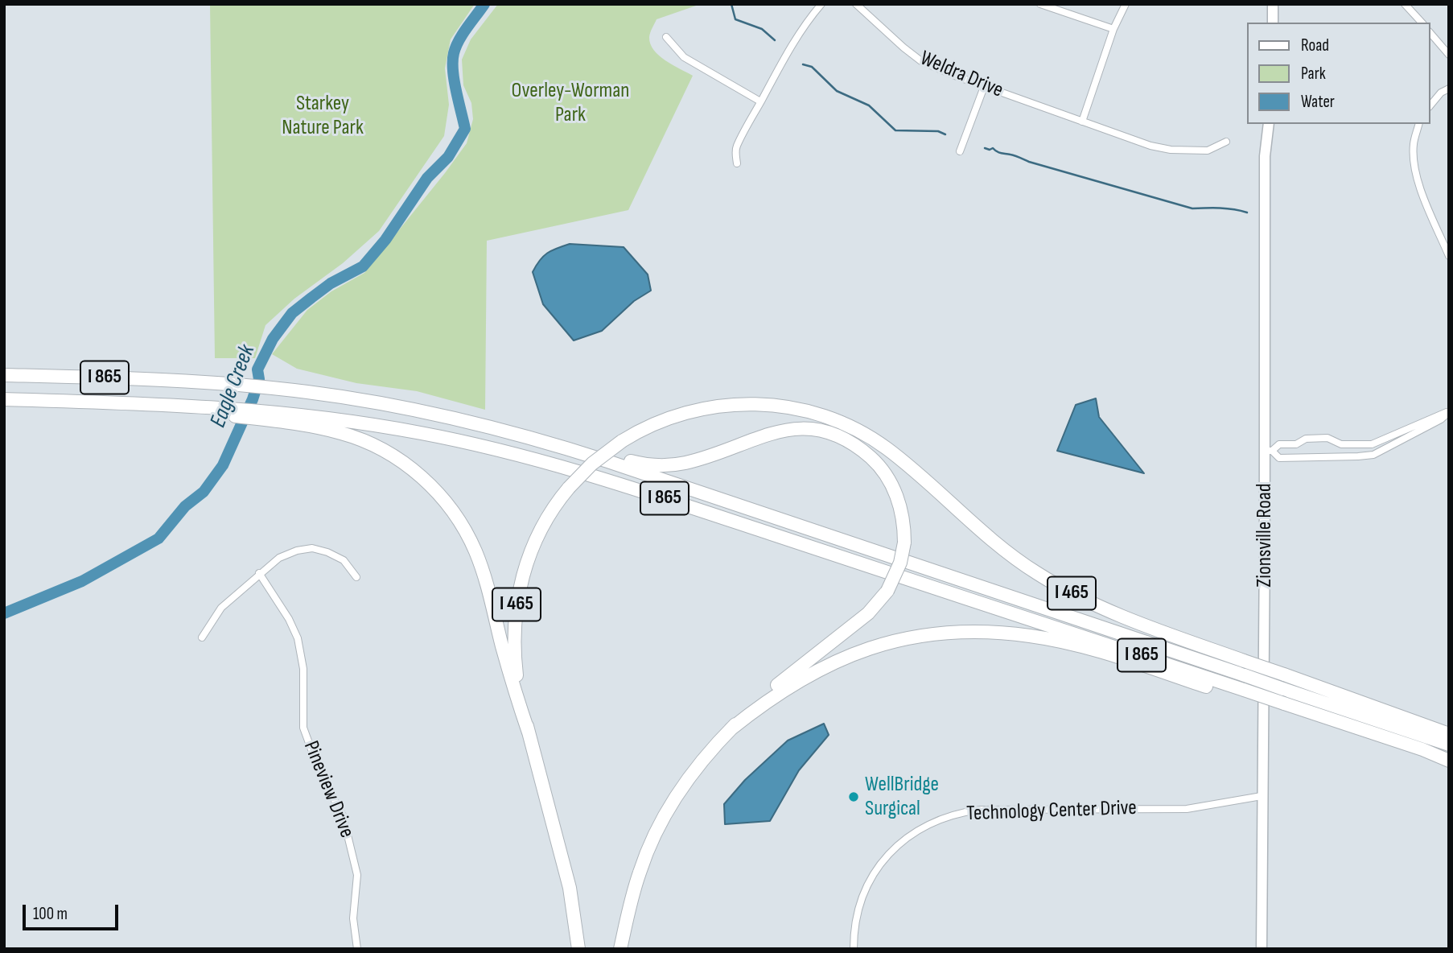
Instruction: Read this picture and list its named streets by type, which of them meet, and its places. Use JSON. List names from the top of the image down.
{
  "streets": {
    "highway": ["I 865", "I 465"],
    "main road": ["Zionsville Road"],
    "street": ["Weldra Drive", "Pineview Drive", "Technology Center Drive"]
  },
  "crossings": [
    ["I 865", "I 465"],
    ["Zionsville Road", "Technology Center Drive"]
  ],
  "water": ["Eagle Creek"],
  "parks": ["Overley-Worman Park", "Starkey Nature Park"],
  "places": ["WellBridge Surgical"],
  "legend": ["Road", "Park", "Water"],
  "scale_bar": "100 m"
}
